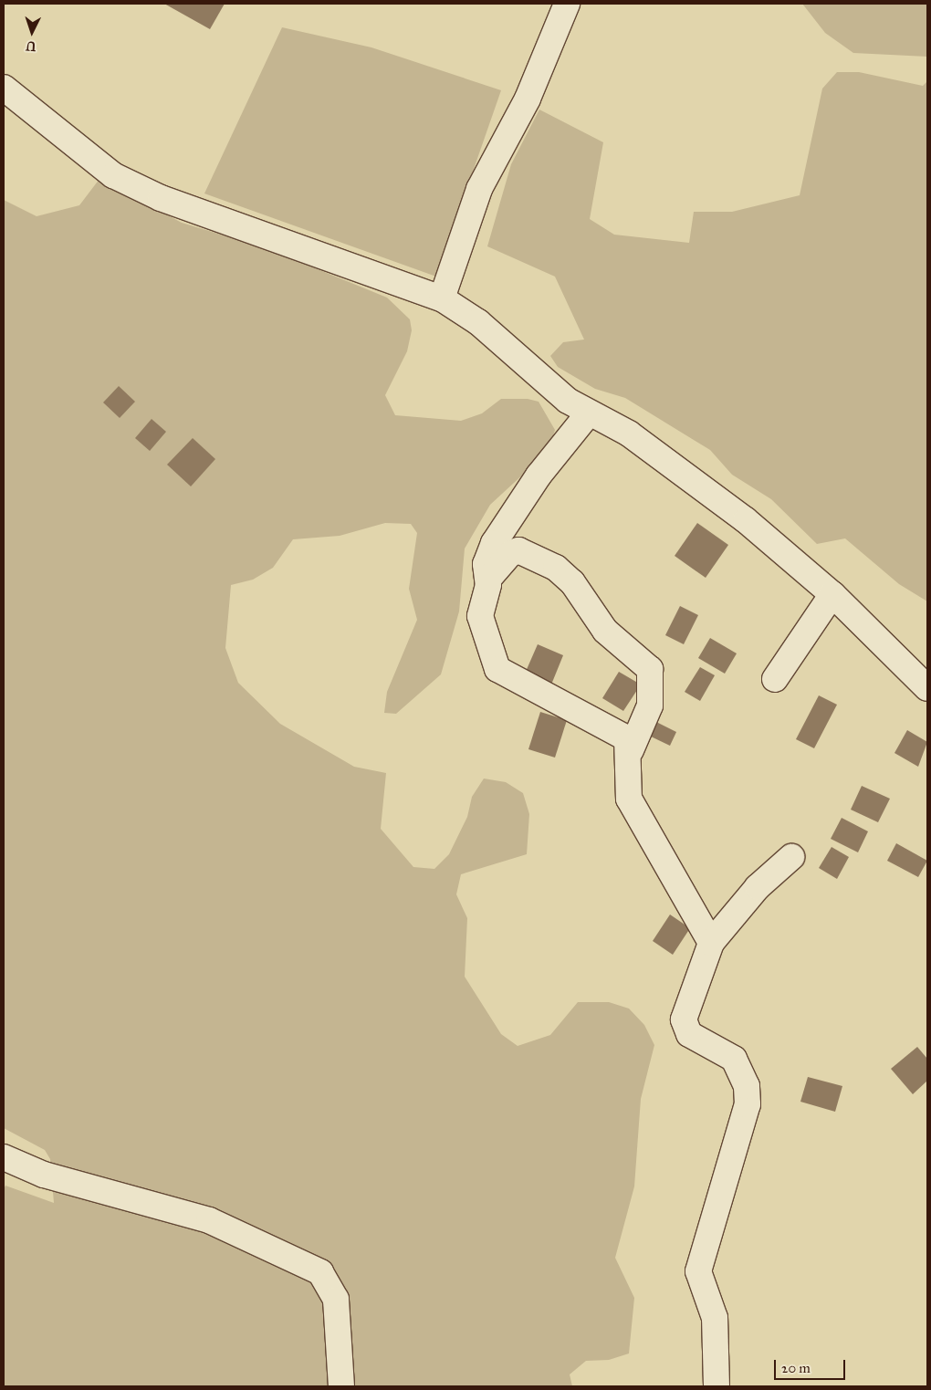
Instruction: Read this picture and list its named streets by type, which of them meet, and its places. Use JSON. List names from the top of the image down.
{
  "scale_bar": "20 m",
  "north": "bottom"
}
